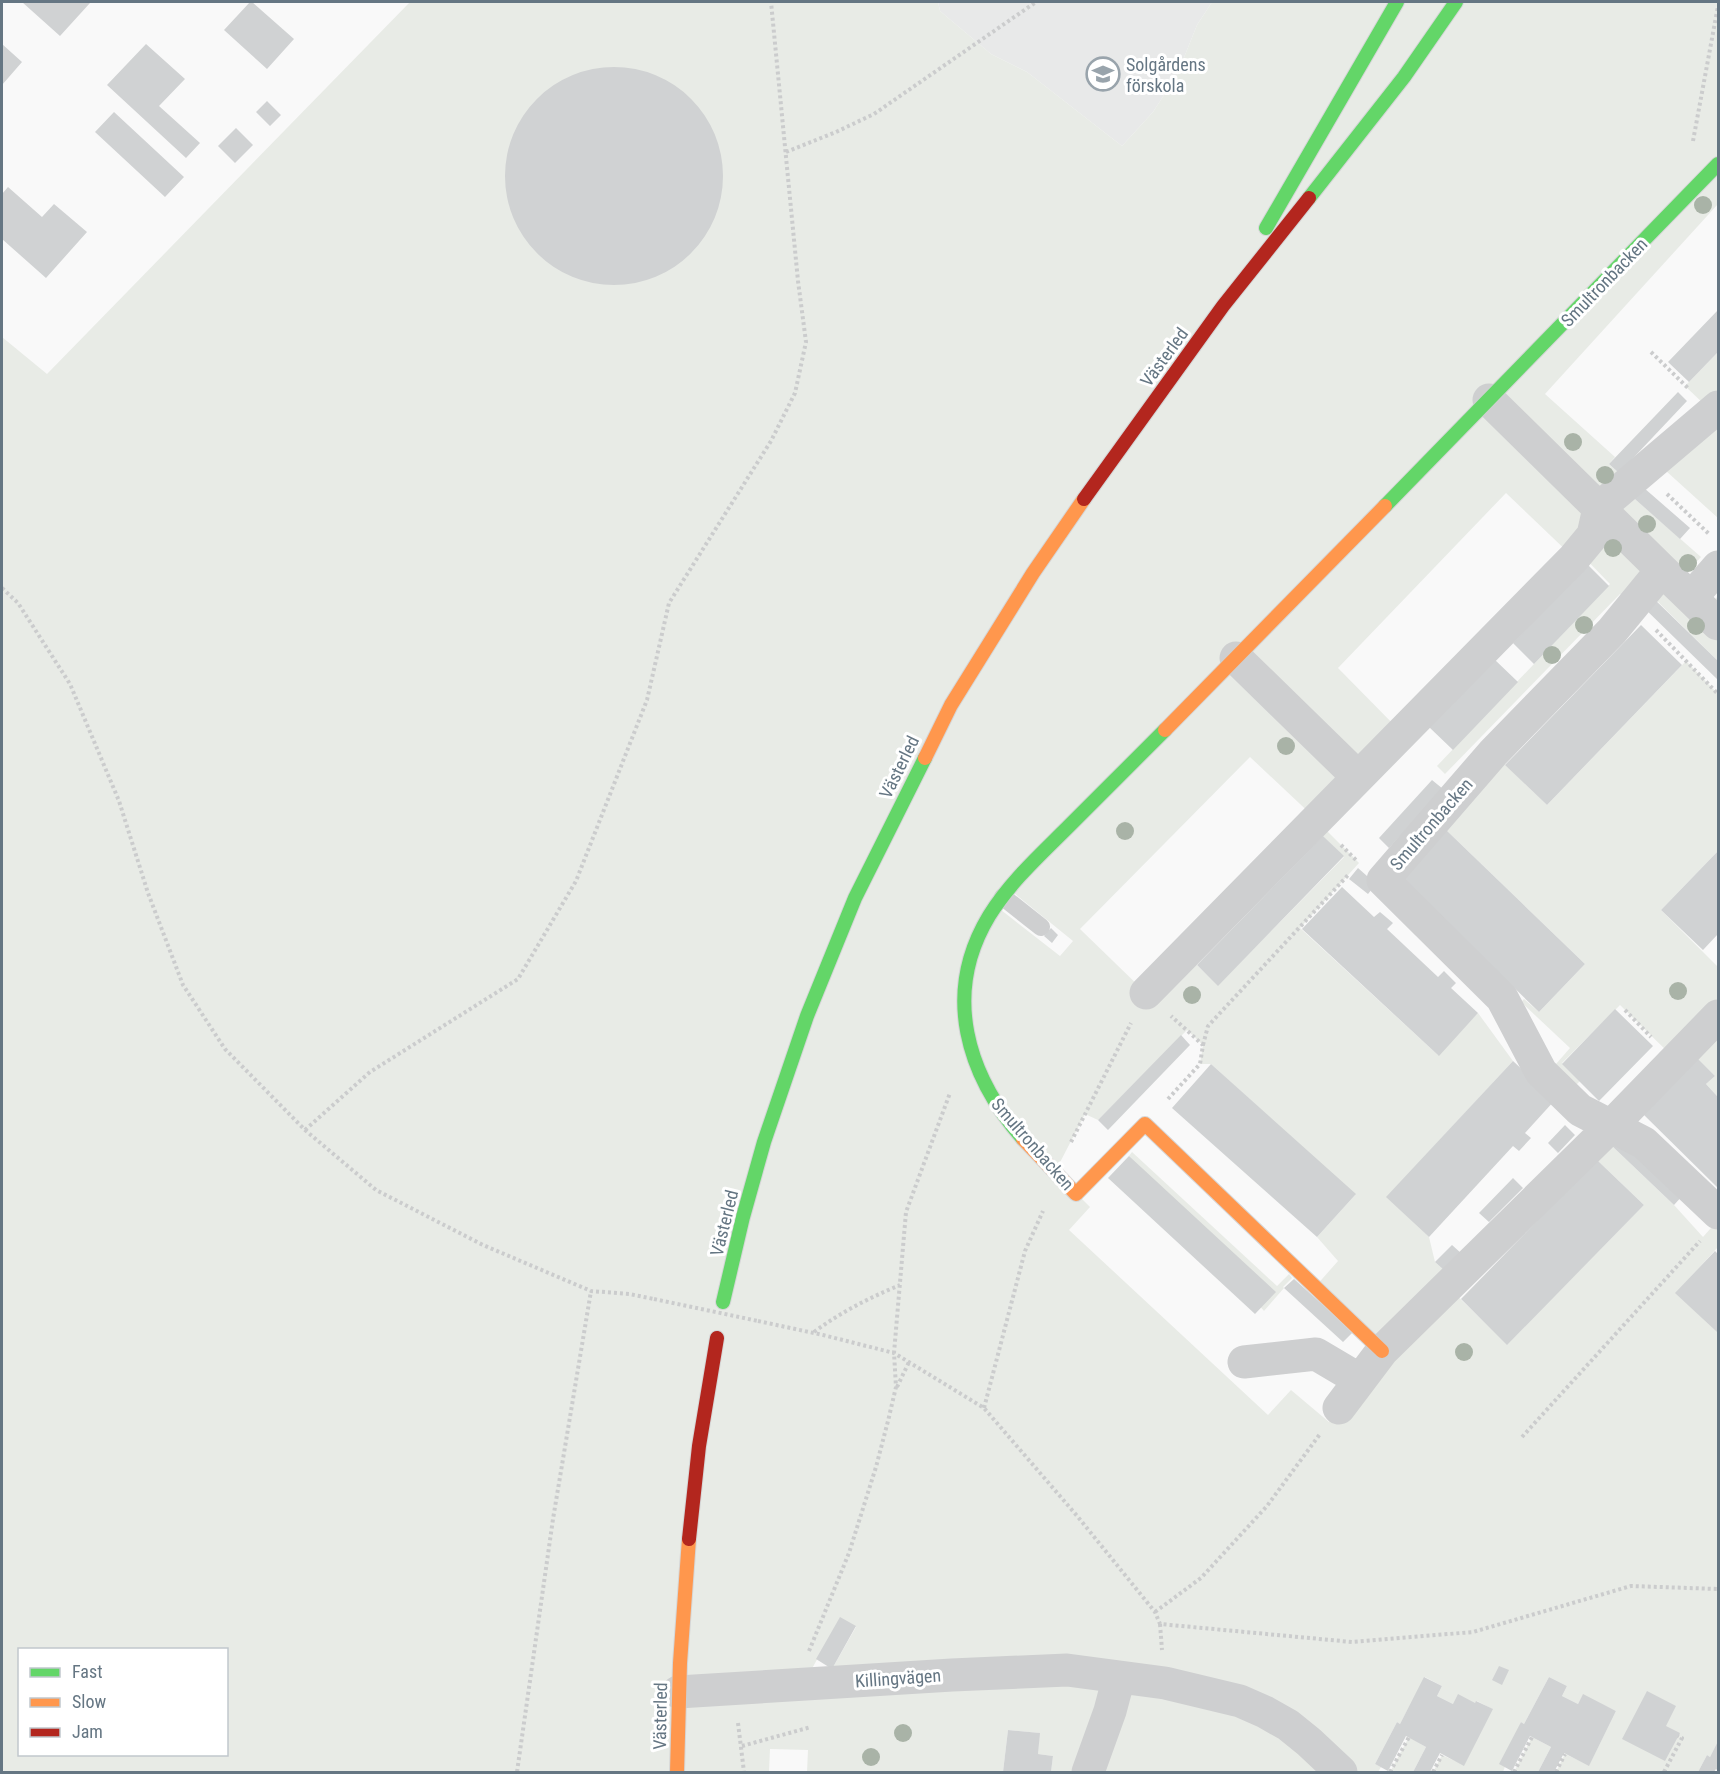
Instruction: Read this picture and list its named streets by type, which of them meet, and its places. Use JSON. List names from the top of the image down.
{
  "streets": {
    "street": ["Smultronbacken", "Västerled", "Killingvägen"]
  },
  "crossings": [
    ["Västerled", "Killingvägen"]
  ],
  "places": {
    "school or university": ["Solgårdens förskola"]
  },
  "legend": ["Fast", "Slow", "Jam"]
}
